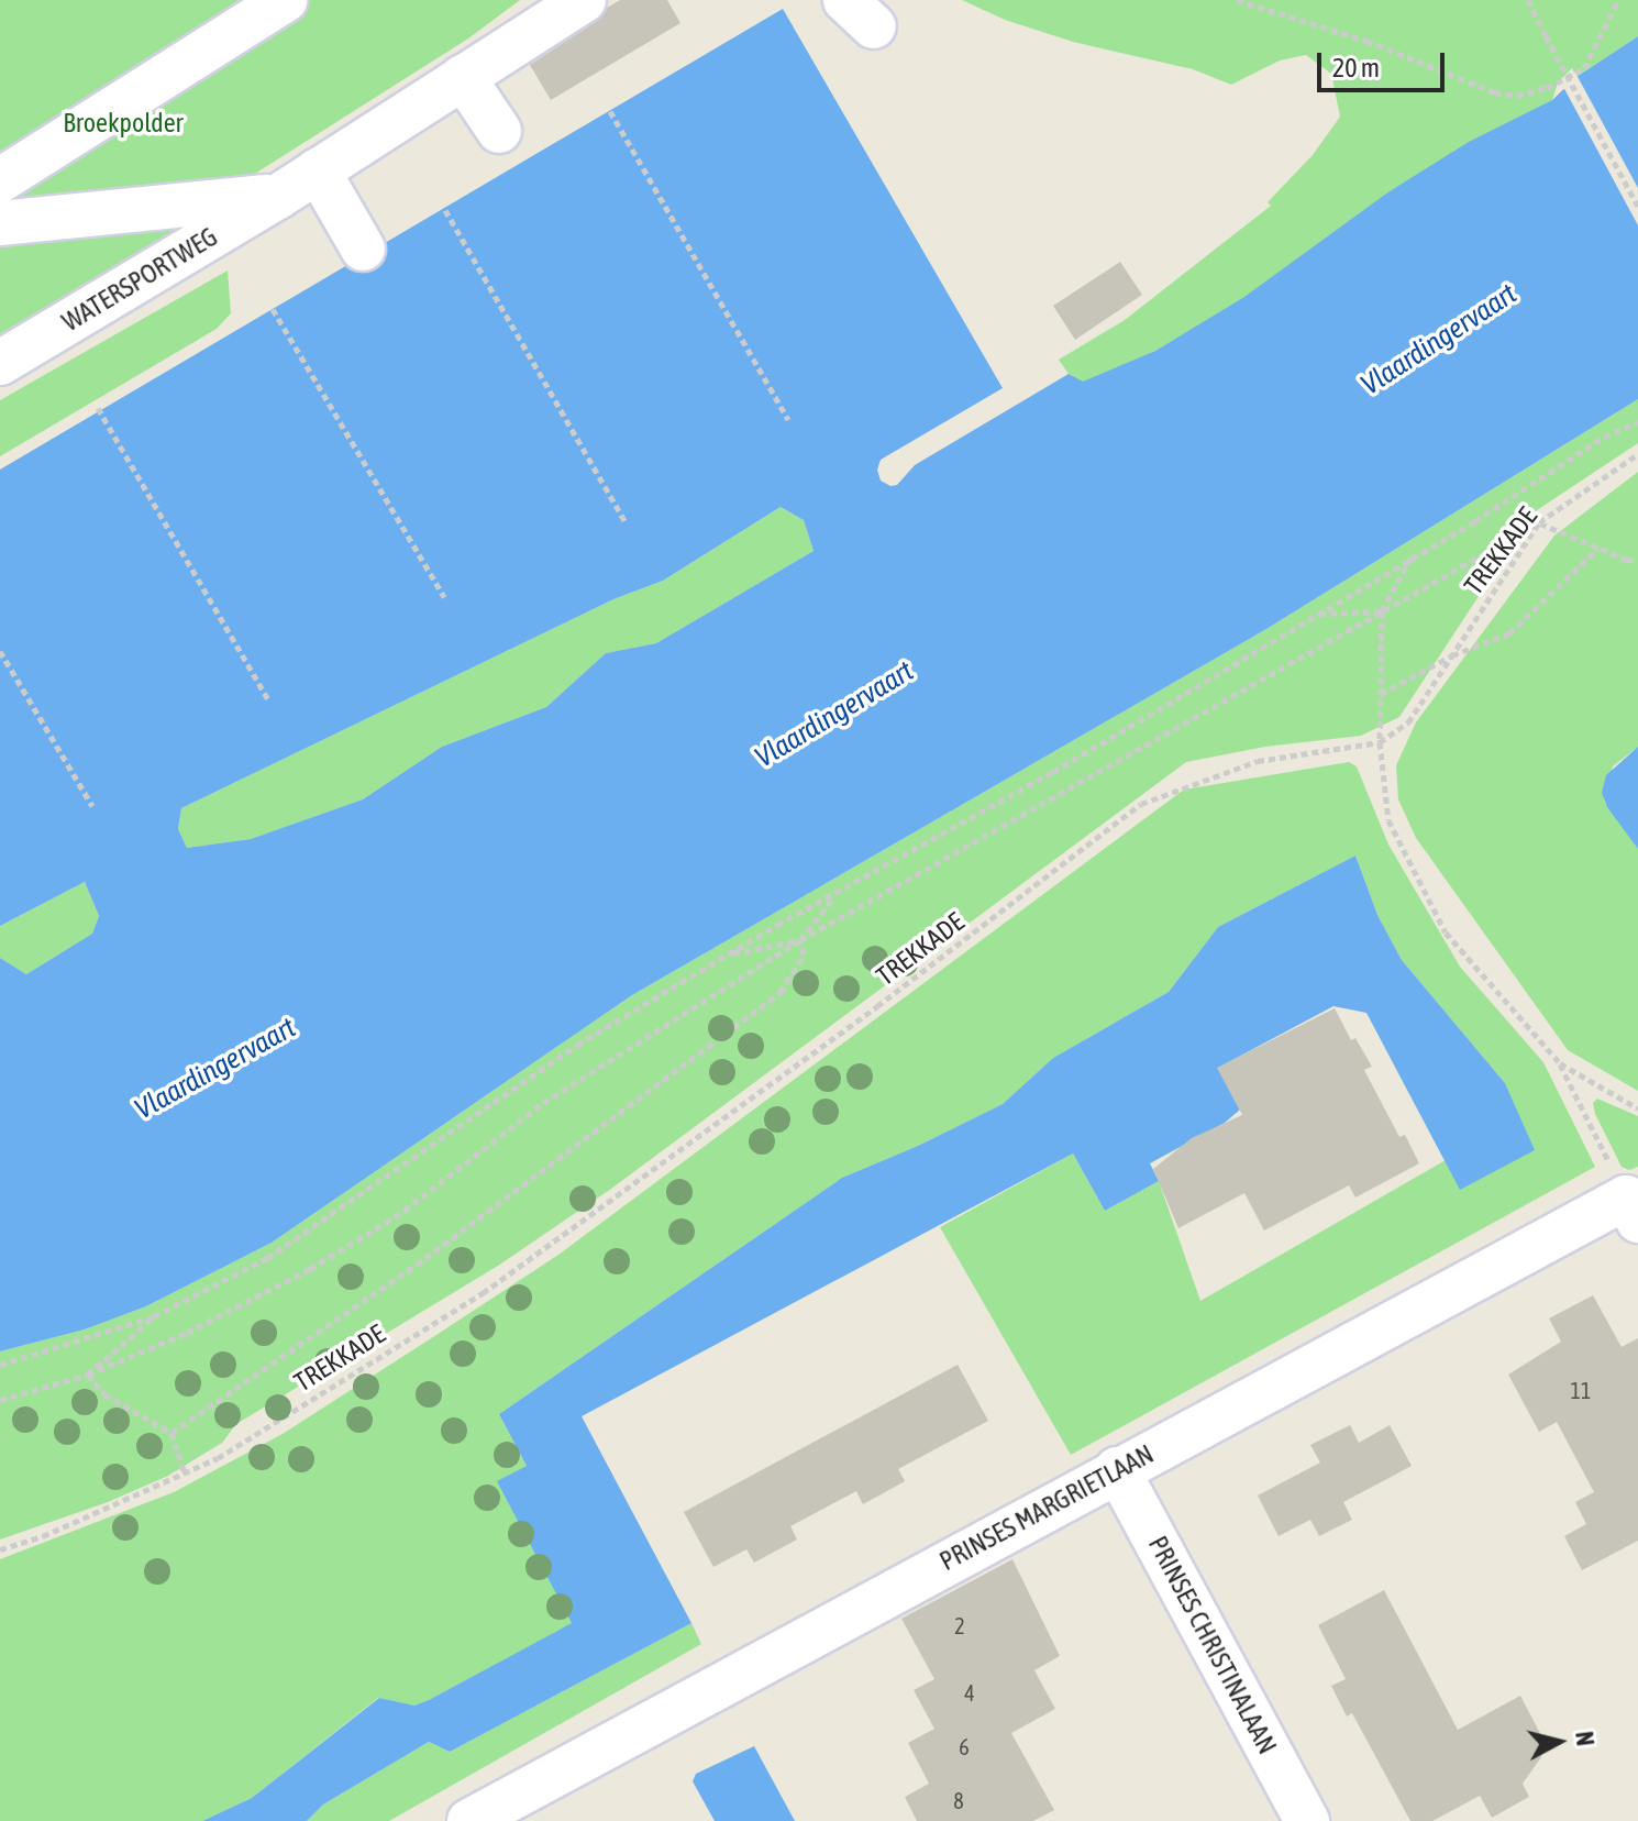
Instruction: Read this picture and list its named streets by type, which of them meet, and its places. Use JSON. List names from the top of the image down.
{
  "streets": {
    "street": ["WATERSPORTWEG", "PRINSES MARGRIETLAAN", "PRINSES CHRISTINALAAN"],
    "path": ["TREKKADE"]
  },
  "crossings": [
    ["PRINSES MARGRIETLAAN", "PRINSES CHRISTINALAAN"]
  ],
  "water": ["Vlaardingervaart"],
  "parks": ["Broekpolder"],
  "house_numbers": [
    "11",
    "2",
    "4",
    "6",
    "8"
  ],
  "scale_bar": "20 m",
  "north": "right"
}
